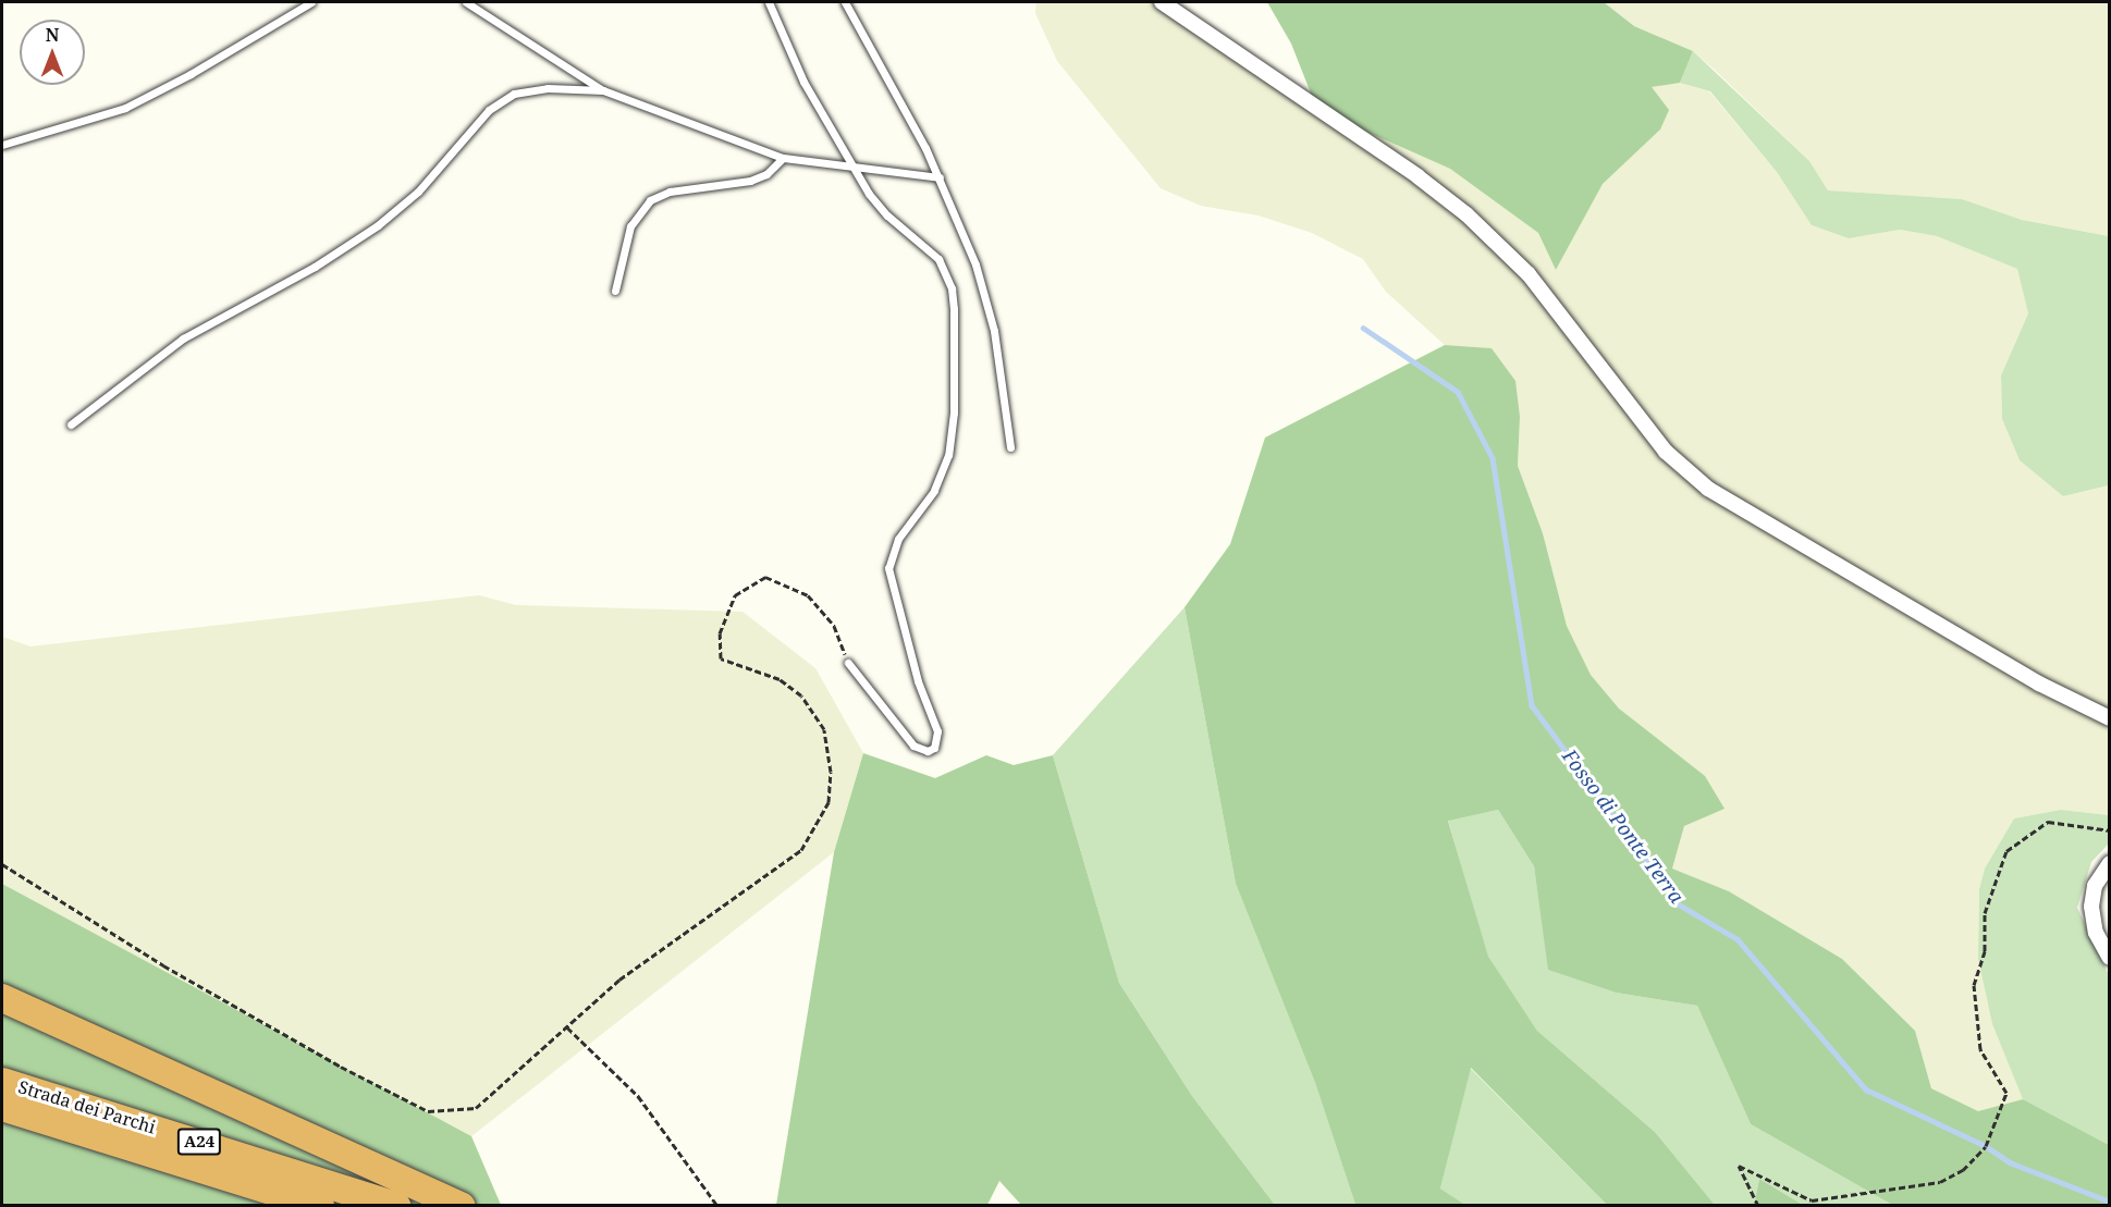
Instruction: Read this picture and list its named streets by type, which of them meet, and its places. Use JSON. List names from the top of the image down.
{
  "streets": {
    "highway": ["Strada dei Parchi", "A24"]
  },
  "water": ["Fosso di Ponte Terra"],
  "north": "top"
}
